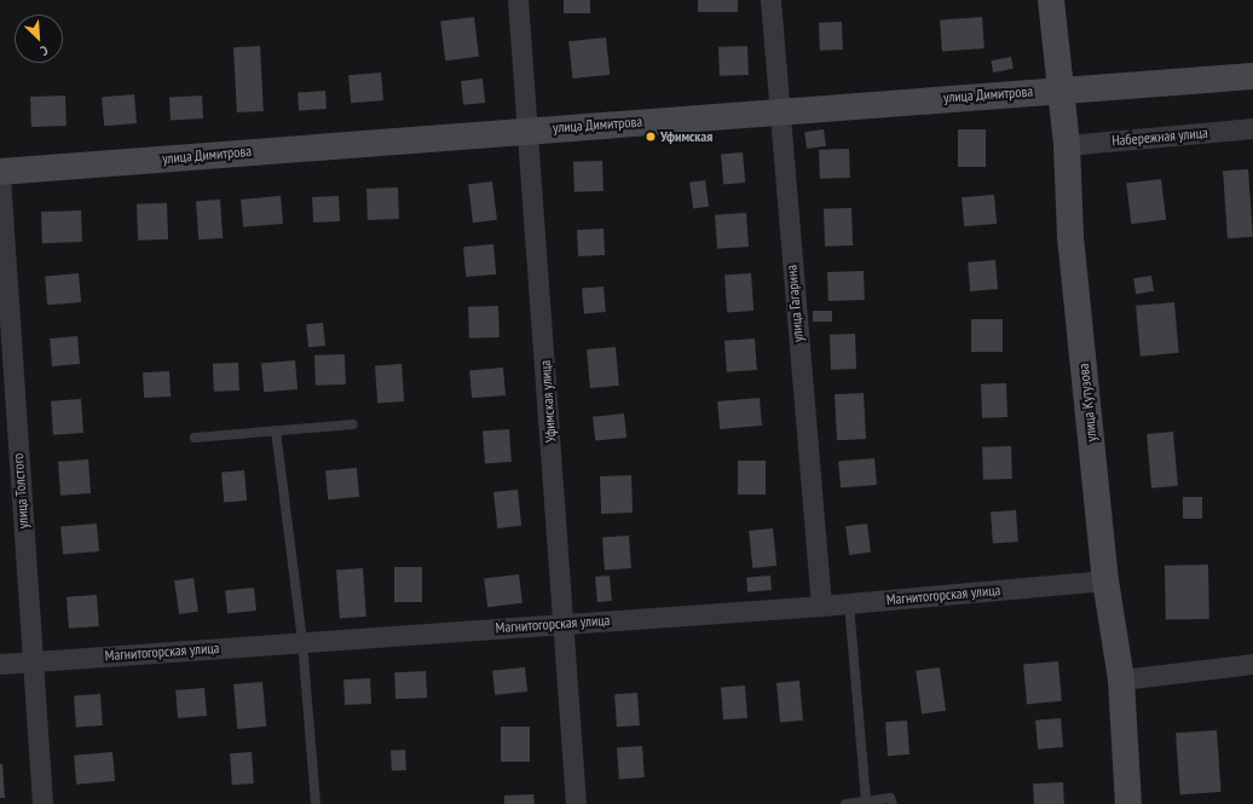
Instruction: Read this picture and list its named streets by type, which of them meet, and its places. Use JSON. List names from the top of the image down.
{
  "streets": {
    "main road": ["улица Димитрова", "улица Кутузова"],
    "street": [
      "Набережная улица",
      "улица Гагарина",
      "Уфимская улица",
      "улица Толстого",
      "Магнитогорская улица"
    ]
  },
  "crossings": [
    ["улица Димитрова", "улица Гагарина"],
    ["улица Димитрова", "Уфимская улица"],
    ["улица Димитрова", "улица Кутузова"],
    ["Набережная улица", "улица Кутузова"],
    ["улица Гагарина", "Магнитогорская улица"],
    ["Уфимская улица", "Магнитогорская улица"],
    ["улица Кутузова", "Магнитогорская улица"],
    ["улица Толстого", "Магнитогорская улица"]
  ],
  "places": ["Уфимская"],
  "north": "bottom right"
}
